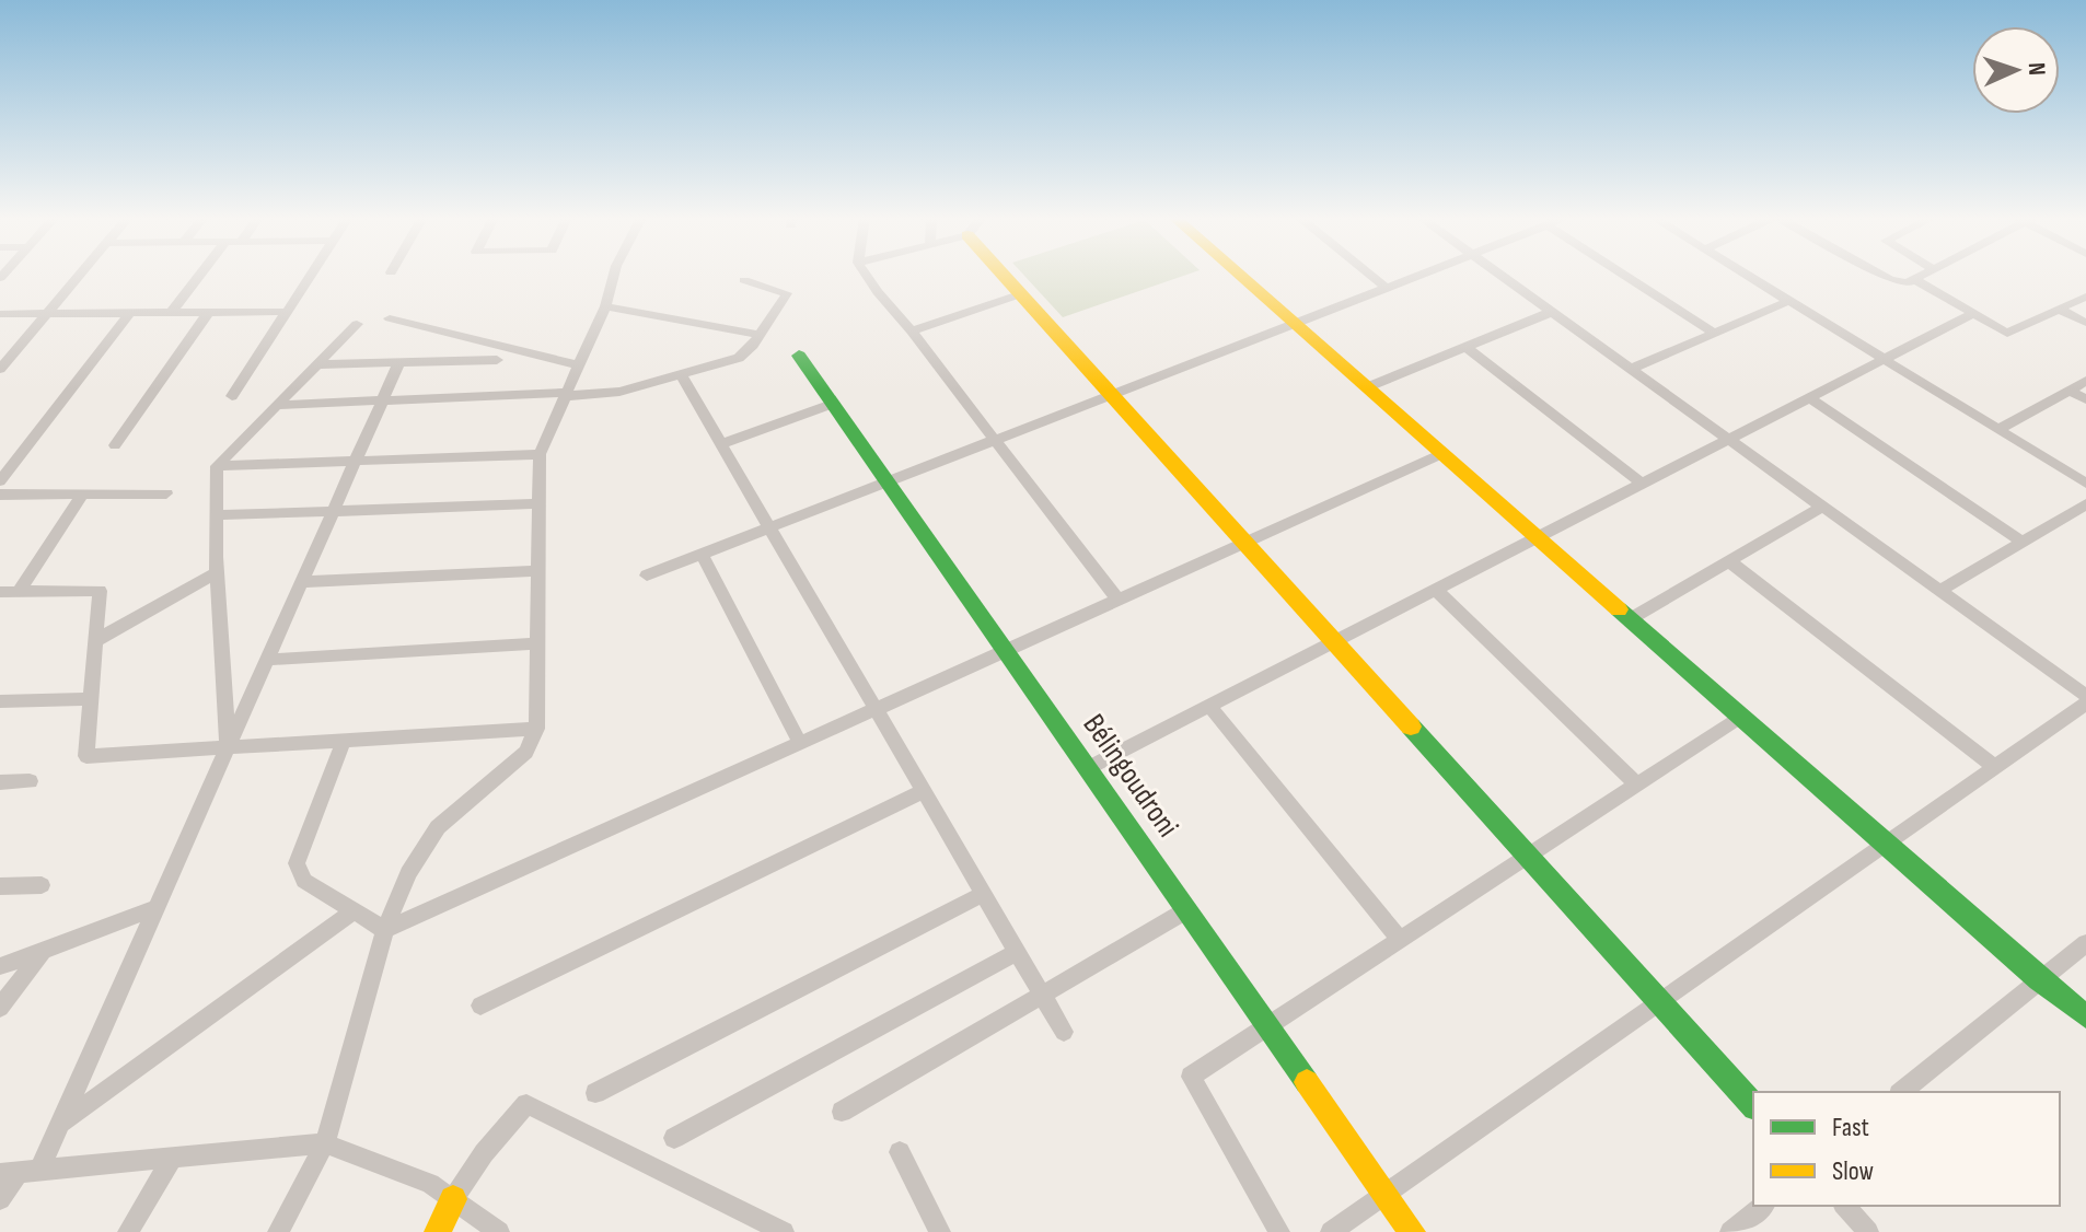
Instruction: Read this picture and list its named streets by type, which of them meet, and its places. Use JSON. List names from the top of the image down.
{
  "streets": {
    "street": ["Bélingoudroni"]
  },
  "legend": ["Fast", "Slow"],
  "north": "right"
}
